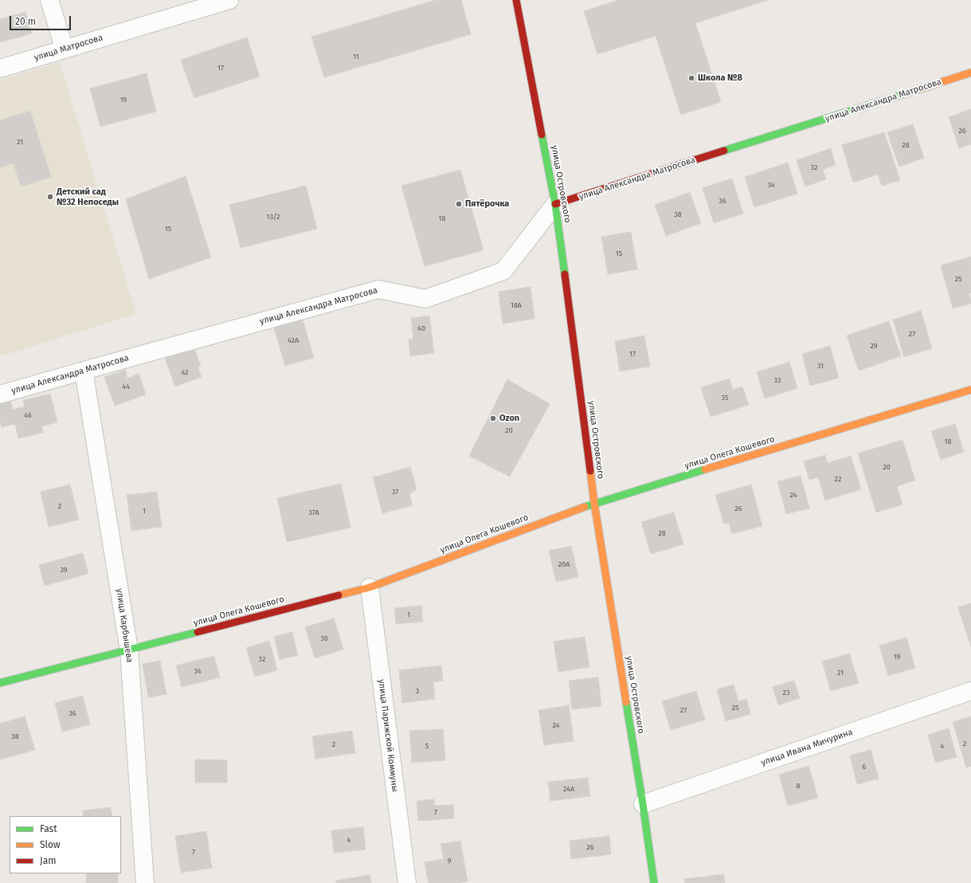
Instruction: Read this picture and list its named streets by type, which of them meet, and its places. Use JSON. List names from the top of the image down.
{
  "streets": {
    "street": [
      "улица Матросова",
      "улица Александра Матросова",
      "улица Островского",
      "улица Олега Кошевого",
      "улица Карбышева",
      "улица Парижской Коммуны",
      "улица Ивана Мичурина"
    ]
  },
  "crossings": [
    ["улица Александра Матросова", "улица Островского"],
    ["улица Александра Матросова", "улица Карбышева"],
    ["улица Островского", "улица Олега Кошевого"],
    ["улица Островского", "улица Ивана Мичурина"],
    ["улица Олега Кошевого", "улица Карбышева"],
    ["улица Олега Кошевого", "улица Парижской Коммуны"]
  ],
  "places": [
    "Школа №8",
    "Детский сад №32 Непоседы",
    "Пятёрочка",
    "Ozon"
  ],
  "house_numbers": [
    "11",
    "17",
    "19",
    "26",
    "21",
    "28",
    "32",
    "34",
    "36",
    "38",
    "13/2",
    "18",
    "15",
    "15",
    "25",
    "18А",
    "40",
    "27",
    "42А",
    "29",
    "17",
    "31",
    "42",
    "33",
    "44",
    "35",
    "46",
    "20",
    "18",
    "20",
    "22",
    "37",
    "24",
    "2",
    "26",
    "1",
    "37А",
    "28",
    "20А",
    "39",
    "1",
    "30",
    "19",
    "32",
    "34",
    "21",
    "3",
    "23",
    "25",
    "27",
    "36",
    "24",
    "38",
    "2",
    "2",
    "5",
    "4",
    "6",
    "8",
    "24А",
    "7",
    "4",
    "26",
    "7",
    "9"
  ],
  "legend": ["Fast", "Slow", "Jam"],
  "scale_bar": "20 m"
}
